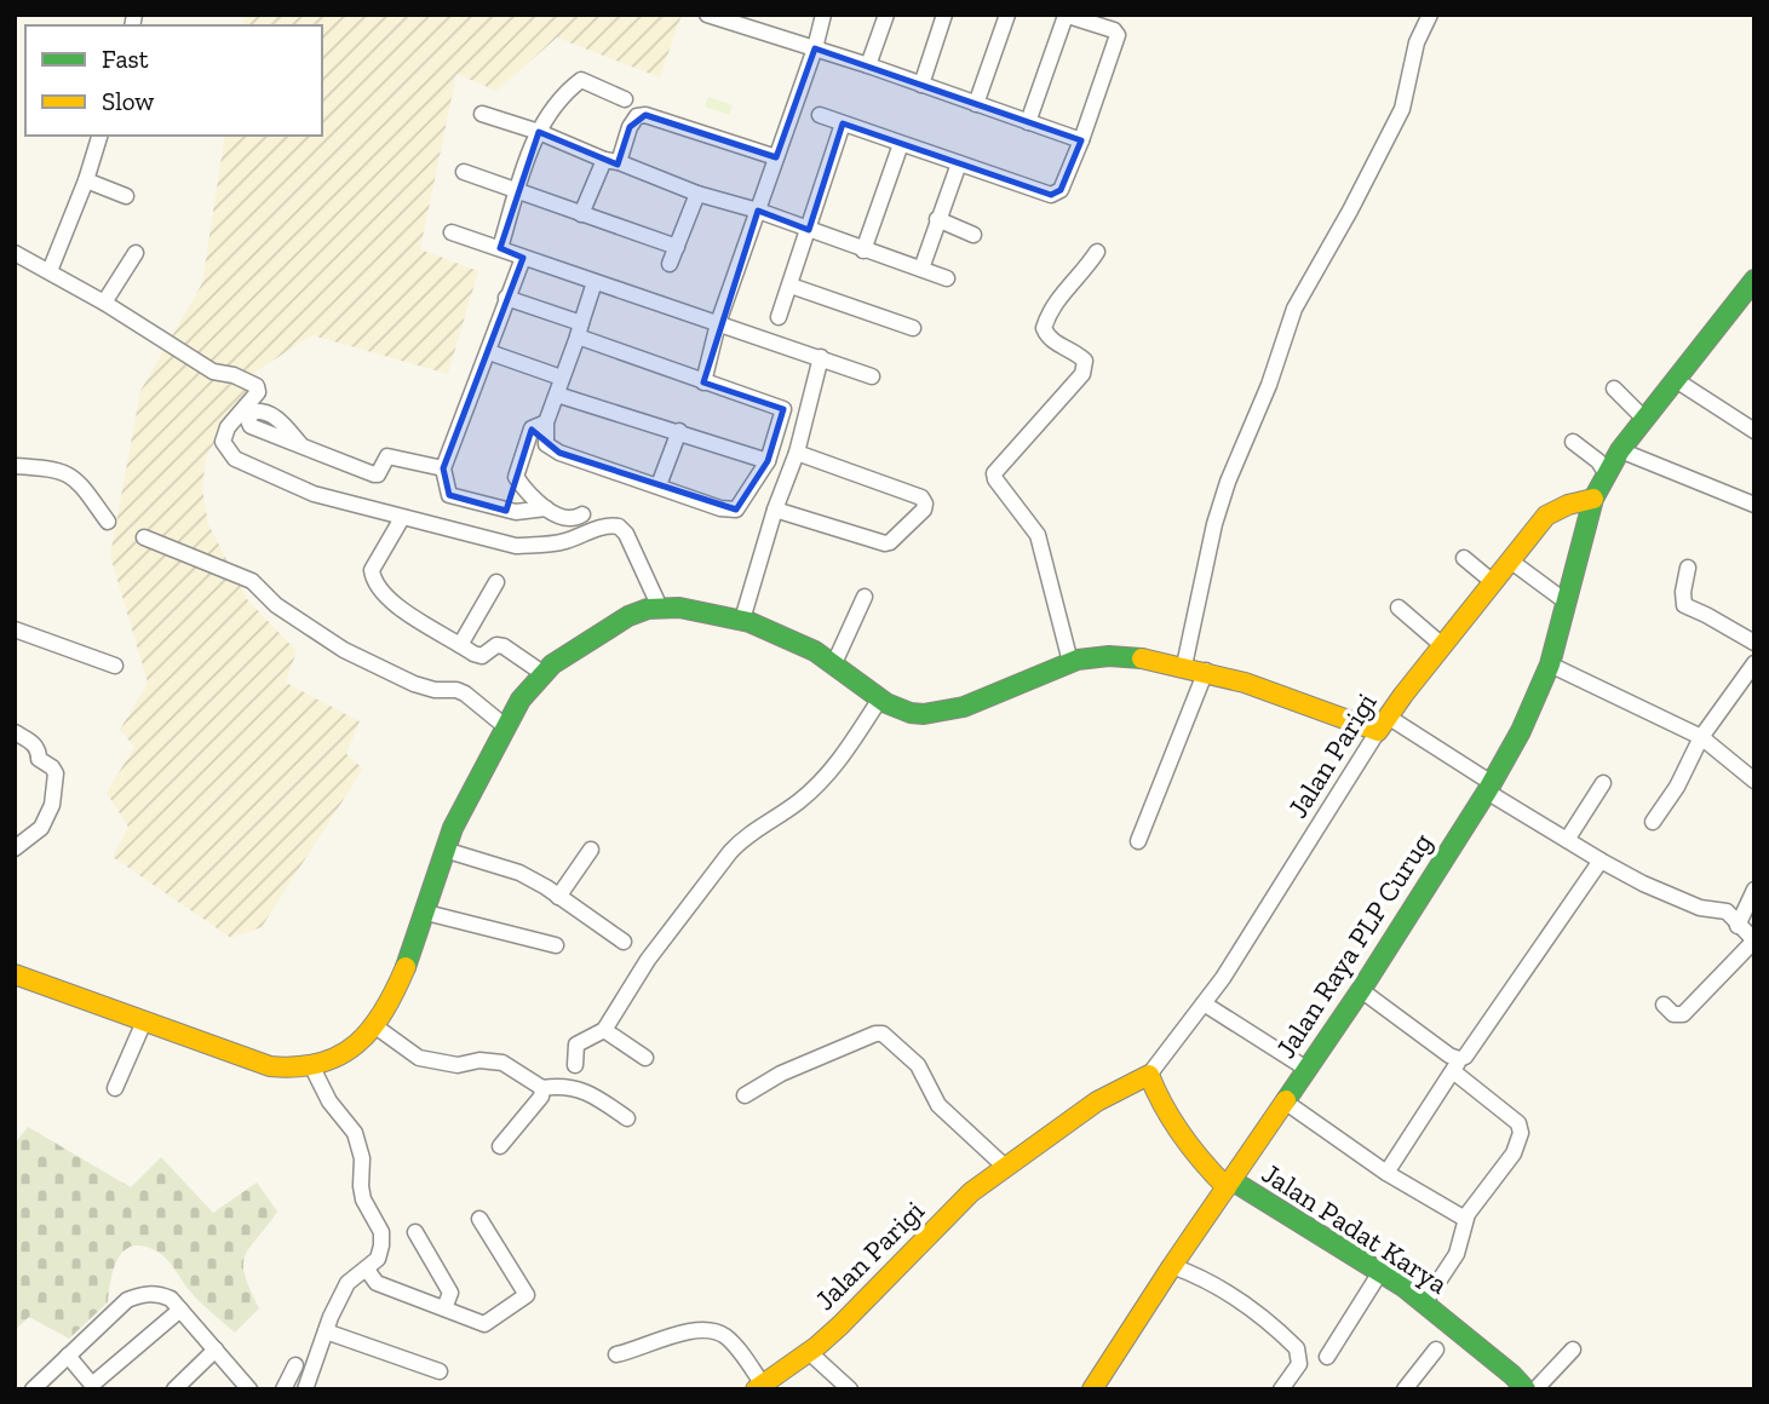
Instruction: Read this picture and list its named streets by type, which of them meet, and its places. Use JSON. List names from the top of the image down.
{
  "streets": {
    "street": ["Jalan Parigi", "Jalan Raya PLP Curug", "Jalan Padat Karya"]
  },
  "crossings": [
    ["Jalan Parigi", "Jalan Raya PLP Curug"],
    ["Jalan Raya PLP Curug", "Jalan Padat Karya"]
  ],
  "legend": ["Fast", "Slow"]
}
